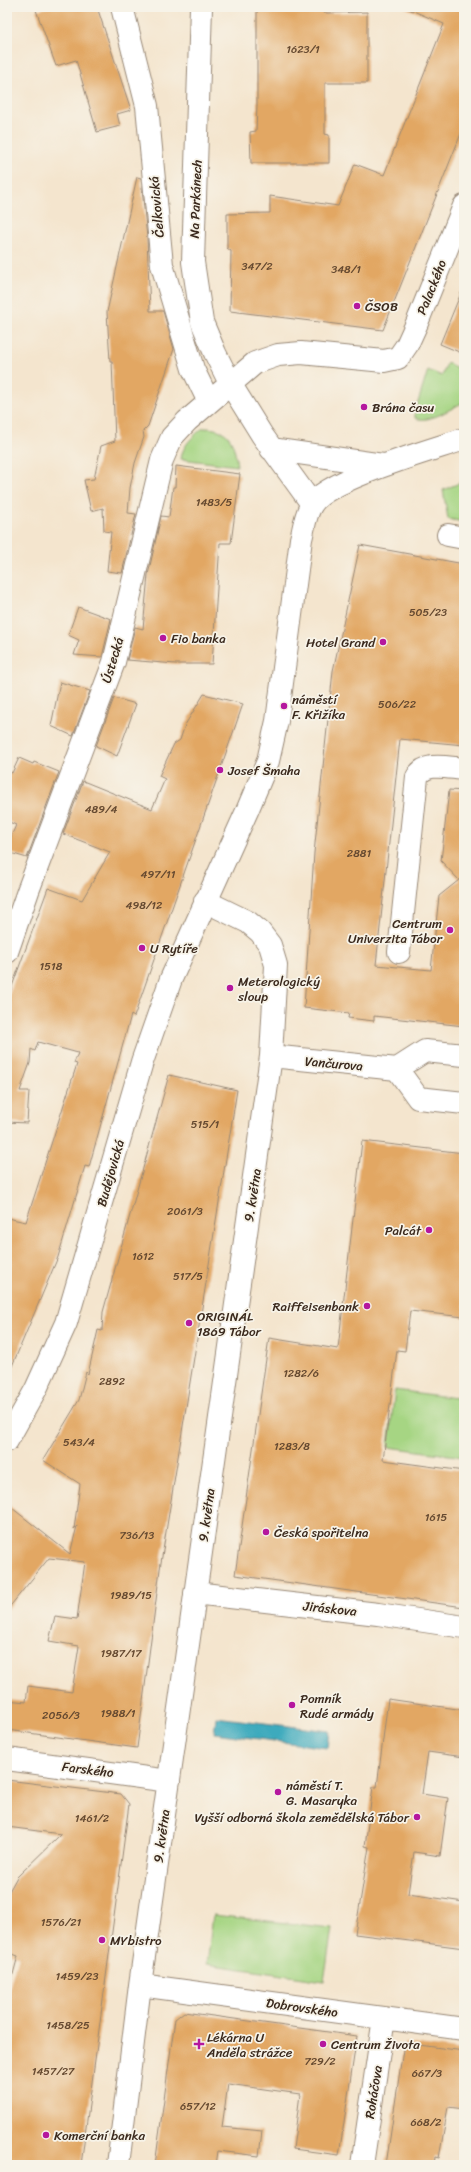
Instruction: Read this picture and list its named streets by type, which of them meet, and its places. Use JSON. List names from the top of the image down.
{
  "streets": {
    "street": [
      "Na Parkánech",
      "Čelkovická",
      "Palackého",
      "Ústecká",
      "Vančurova",
      "Budějovická",
      "9. května",
      "Jiráskova",
      "Farského",
      "Dobrovského",
      "Roháčova"
    ]
  },
  "crossings": [
    ["Na Parkánech", "Palackého"],
    ["Na Parkánech", "Ústecká"],
    ["Čelkovická", "Ústecká"],
    ["Palackého", "Ústecká"],
    ["Vančurova", "9. května"],
    ["Budějovická", "9. května"],
    ["9. května", "Jiráskova"],
    ["9. května", "Farského"],
    ["9. května", "Dobrovského"],
    ["Dobrovského", "Roháčova"]
  ],
  "places": {
    "other": [
      "ČSOB",
      "Brána času",
      "Fio banka",
      "Hotel Grand",
      "náměstí F. Křižíka",
      "Josef Šmaha",
      "Centrum Univerzita Tábor",
      "U Rytíře",
      "Meterologický sloup",
      "Palcát",
      "Raiffeisenbank",
      "ORIGINÁL 1869 Tábor",
      "Česká spořitelna",
      "Pomník Rudé armády",
      "náměstí T. G. Masaryka",
      "Vyšší odborná škola zemědělská Tábor",
      "MYbistro",
      "Centrum Života",
      "Komerční banka"
    ],
    "health": ["Lékárna U Anděla strážce"]
  },
  "house_numbers": [
    "1623/1",
    "347/2",
    "348/1",
    "1483/5",
    "505/23",
    "506/22",
    "489/4",
    "2881",
    "497/11",
    "498/12",
    "1518",
    "515/1",
    "2061/3",
    "1612",
    "517/5",
    "1282/6",
    "2892",
    "543/4",
    "1283/8",
    "1615",
    "736/13",
    "1989/15",
    "1987/17",
    "1988/1",
    "2056/3",
    "1461/2",
    "1576/21",
    "1459/23",
    "1458/25",
    "729/2",
    "1457/27",
    "667/3",
    "657/12",
    "668/2"
  ]
}
